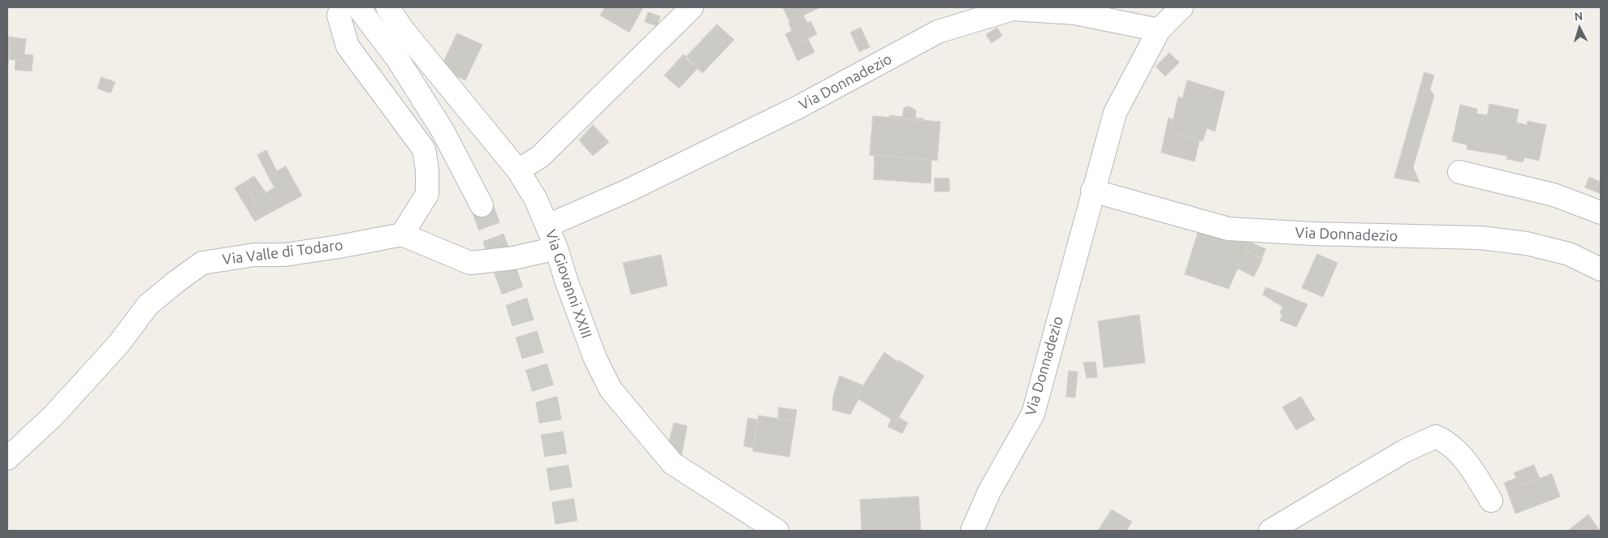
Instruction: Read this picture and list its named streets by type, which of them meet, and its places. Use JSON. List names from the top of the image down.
{
  "streets": {
    "street": ["Via Donnadezio", "Via Valle di Todaro", "Via Giovanni XXIII"]
  },
  "crossings": [
    ["Via Donnadezio", "Via Giovanni XXIII"]
  ],
  "north": "top"
}
